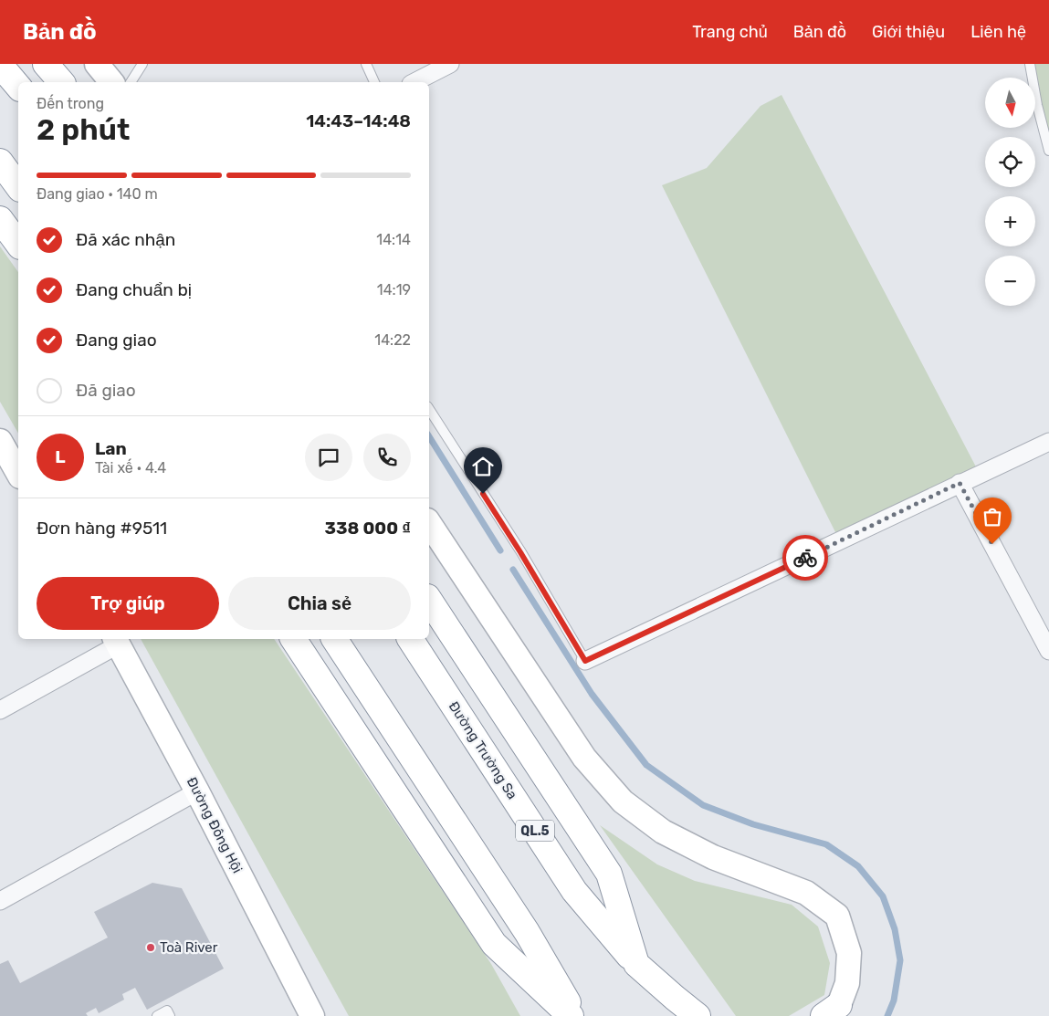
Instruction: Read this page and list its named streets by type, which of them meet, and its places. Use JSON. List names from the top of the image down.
{
  "streets": {
    "highway": ["Đường Trường Sa", "QL.5"],
    "street": ["Đường Đông Hội"]
  },
  "places": ["Toà River"],
  "north": "bottom",
  "page": {
    "header": "Bản đồ",
    "nav": [
      "Trang chủ",
      "Bản đồ",
      "Giới thiệu",
      "Liên hệ"
    ],
    "map_buttons": ["+", "−"],
    "heading": ["2 phút", "Đến trong", "14:43–14:48"],
    "panel": [
      "Lan",
      "Tài xế · 4.4",
      "Đơn hàng #9511",
      "338 000 ₫"
    ],
    "bar": "Đang giao · 140 m",
    "list": [
      ["Đã xác nhận", "14:14"],
      ["Đang chuẩn bị", "14:19"],
      ["Đang giao", "14:22"],
      "Đã giao"
    ],
    "round": "L",
    "buttons": ["Trợ giúp", "Chia sẻ"]
  }
}
